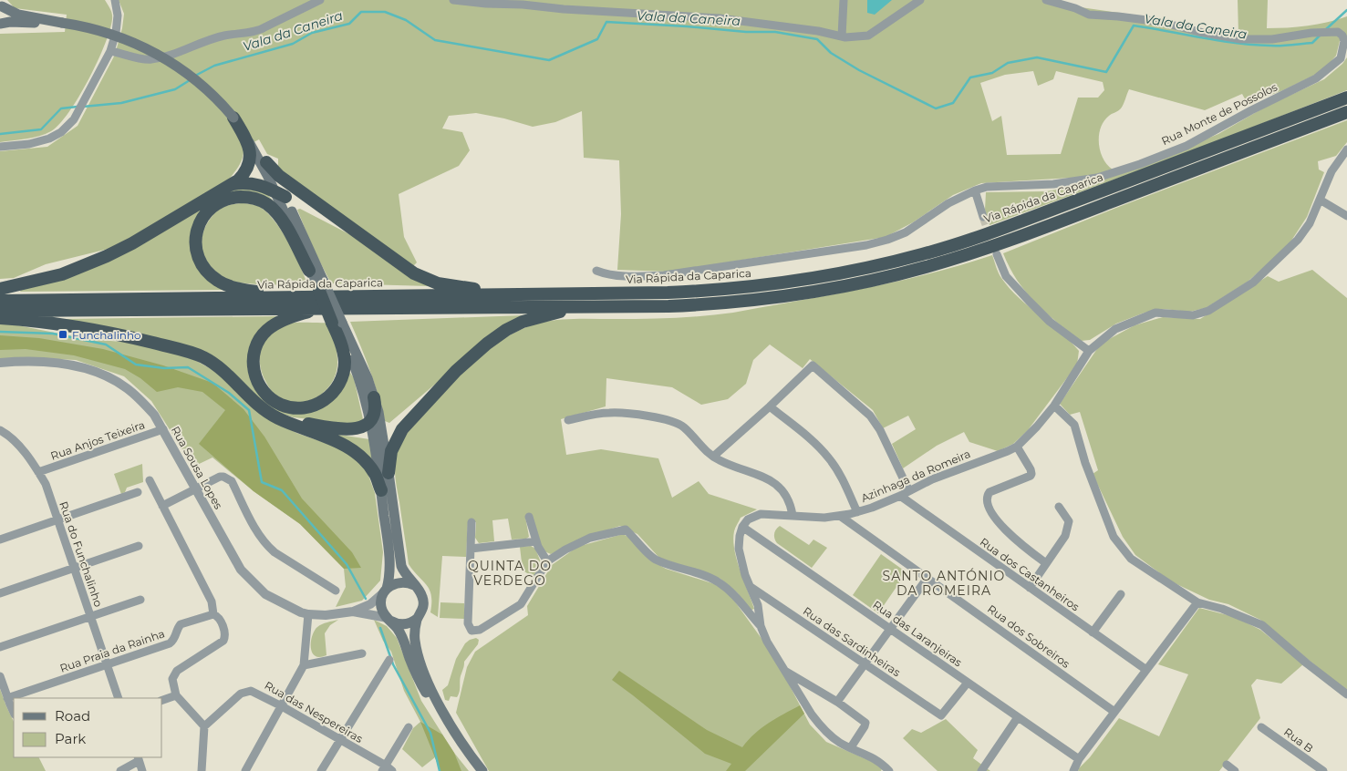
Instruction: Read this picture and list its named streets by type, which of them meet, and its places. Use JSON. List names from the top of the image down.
{
  "streets": {
    "highway": ["Via Rápida da Caparica"],
    "street": [
      "Rua Monte de Possolos",
      "Rua Anjos Teixeira",
      "Rua Sousa Lopes",
      "Azinhaga da Romeira",
      "Rua do Funchalinho",
      "Rua dos Castanheiros",
      "Rua das Laranjeiras",
      "Rua dos Sobreiros",
      "Rua das Sardinheiras",
      "Rua Praia da Rainha",
      "Rua das Nespereiras",
      "Rua B"
    ]
  },
  "crossings": [
    ["Rua Anjos Teixeira", "Rua Sousa Lopes"],
    ["Rua Anjos Teixeira", "Rua do Funchalinho"],
    ["Azinhaga da Romeira", "Rua dos Castanheiros"],
    ["Azinhaga da Romeira", "Rua das Laranjeiras"],
    ["Azinhaga da Romeira", "Rua dos Sobreiros"],
    ["Rua do Funchalinho", "Rua Praia da Rainha"],
    ["Rua das Laranjeiras", "Rua das Sardinheiras"]
  ],
  "districts": ["QUINTA DO VERDEGO", "SANTO ANTÓNIO DA ROMEIRA"],
  "water": ["Vala da Caneira"],
  "places": {
    "transit": ["Funchalinho"]
  },
  "legend": ["Road", "Park"]
}
